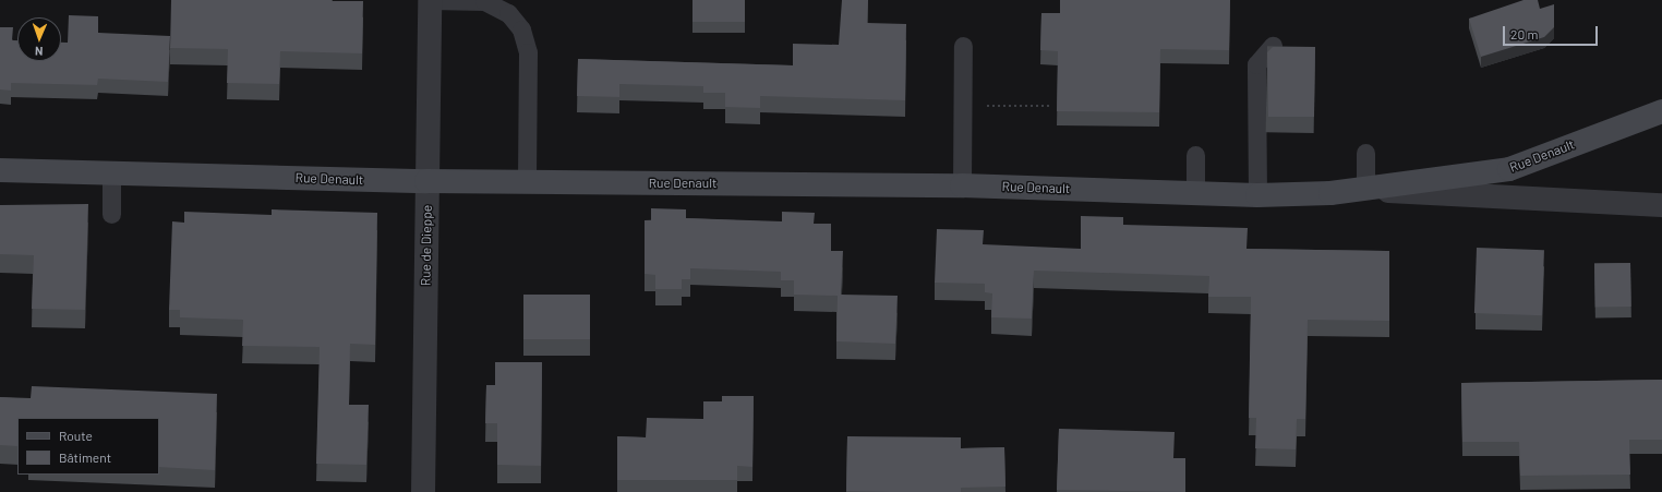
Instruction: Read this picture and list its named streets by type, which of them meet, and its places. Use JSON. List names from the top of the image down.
{
  "streets": {
    "main road": ["Rue Denault"],
    "street": ["Rue de Dieppe"]
  },
  "crossings": [
    ["Rue Denault", "Rue de Dieppe"]
  ],
  "legend": ["Route", "Bâtiment"],
  "scale_bar": "20 m",
  "north": "bottom"
}
